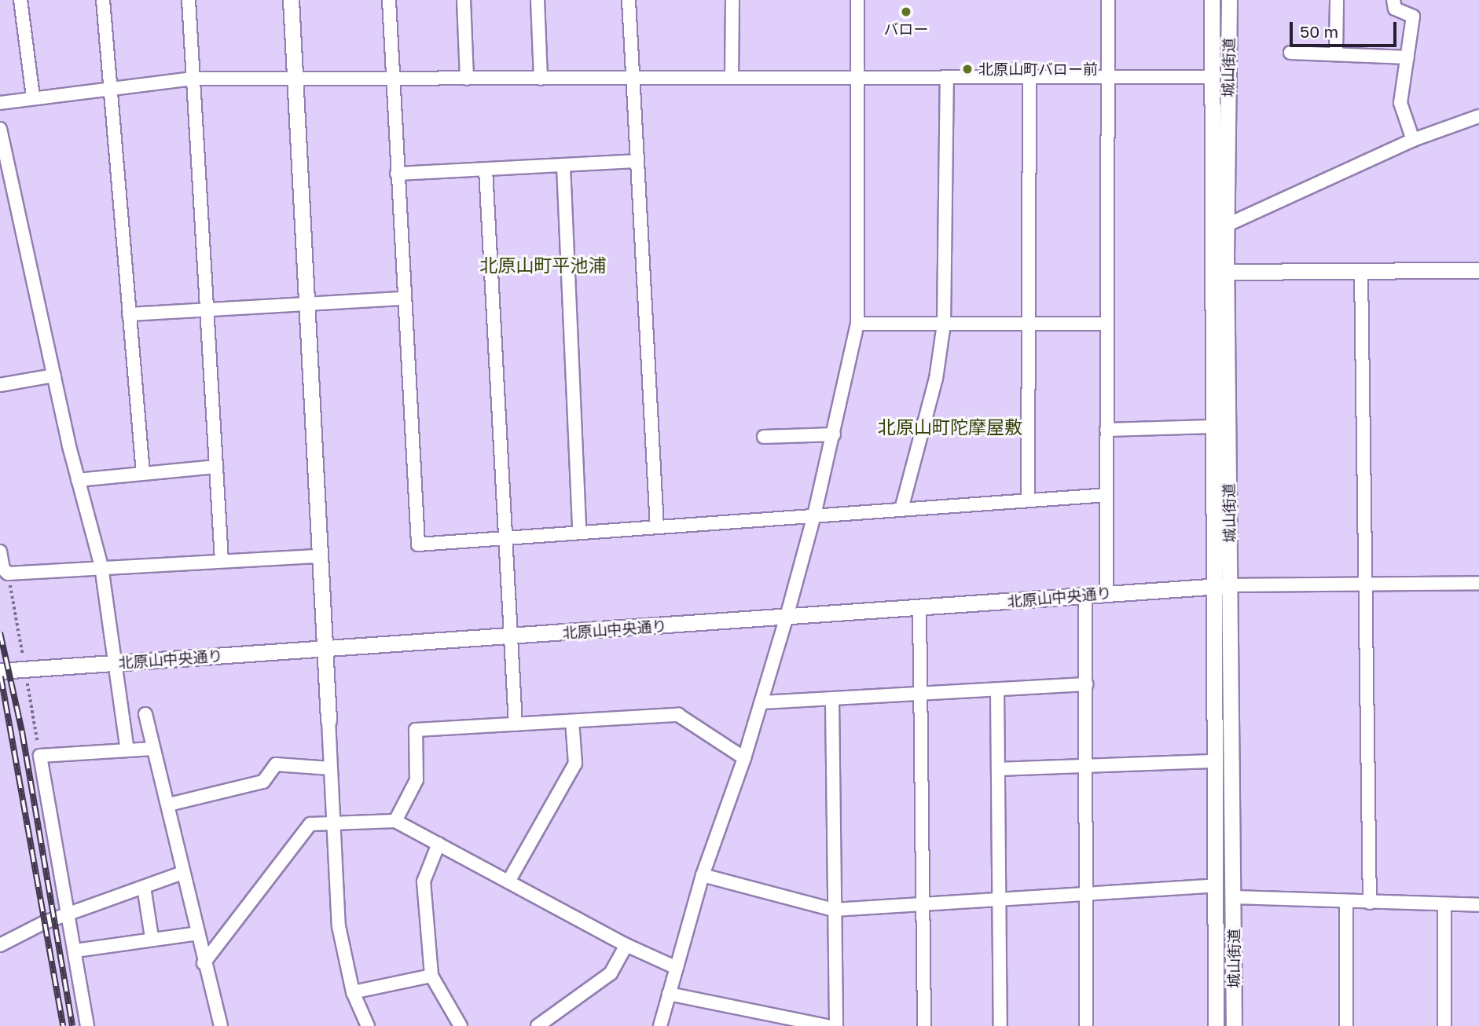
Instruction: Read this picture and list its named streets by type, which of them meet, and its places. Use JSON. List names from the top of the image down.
{
  "streets": {
    "street": ["城山街道", "北原山中央通り"]
  },
  "crossings": [
    ["城山街道", "北原山中央通り"]
  ],
  "districts": ["北原山町平池浦", "北原山町陀摩屋敷"],
  "places": ["バロー", "北原山町バロー前"],
  "scale_bar": "50 m"
}
